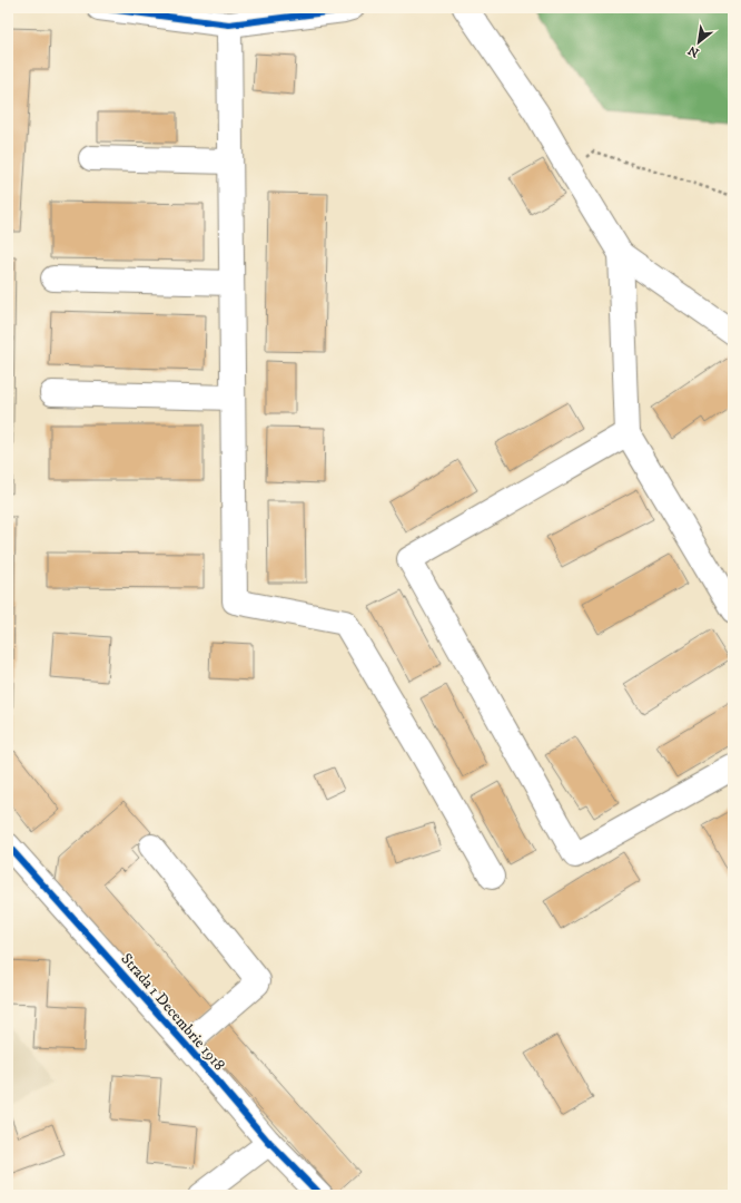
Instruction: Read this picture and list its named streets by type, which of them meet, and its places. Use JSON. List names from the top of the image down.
{
  "streets": {
    "street": ["Strada 1 Decembrie 1918"]
  },
  "north": "bottom left"
}
